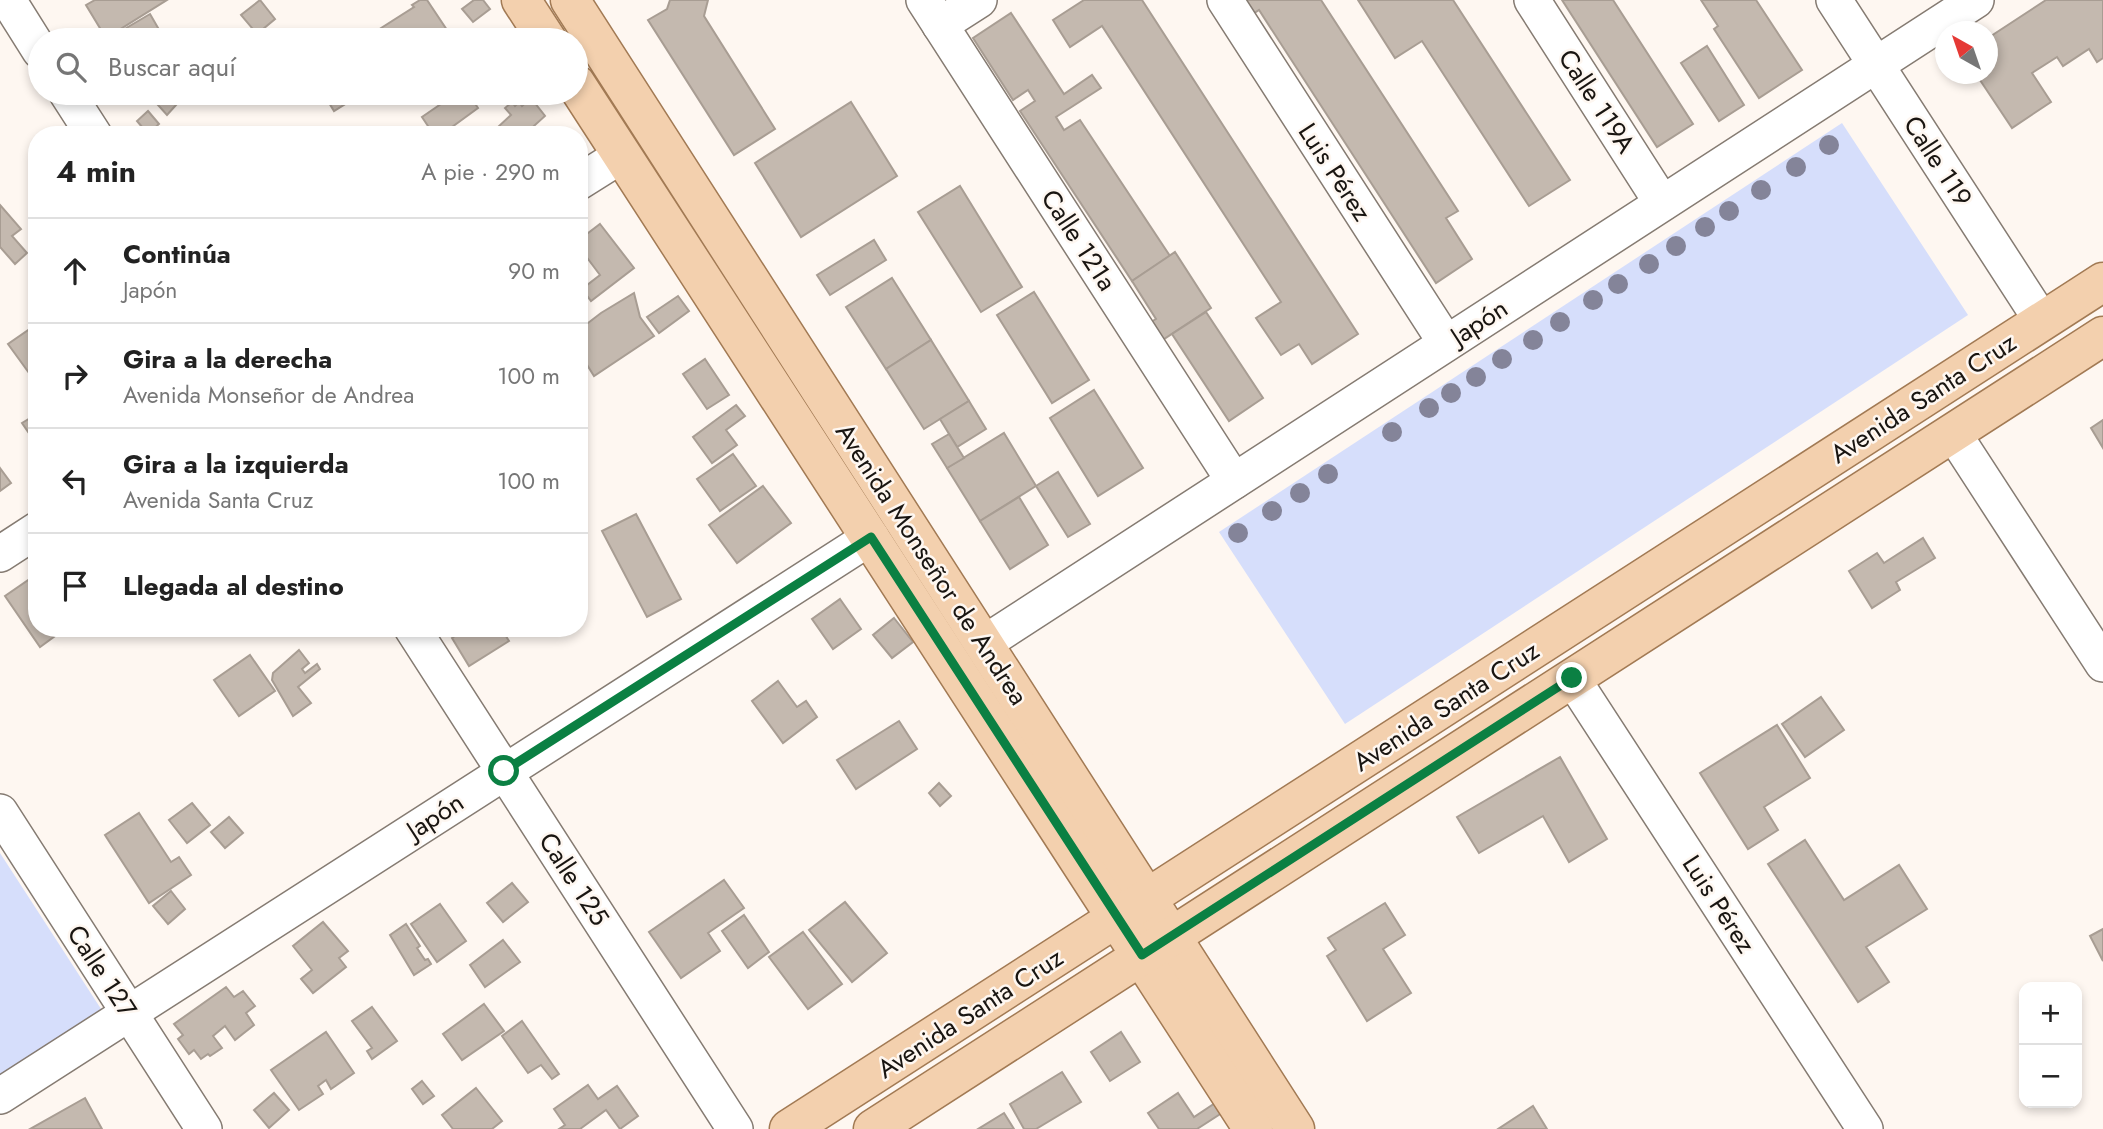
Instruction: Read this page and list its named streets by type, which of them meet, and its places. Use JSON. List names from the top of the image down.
{
  "streets": {
    "main road": ["Avenida Santa Cruz", "Avenida Monseñor de Andrea"],
    "street": [
      "Calle 119A",
      "Calle 119",
      "Luis Pérez",
      "Calle 121a",
      "Japón",
      "Calle 125",
      "Calle 127"
    ]
  },
  "crossings": [
    ["Calle 119A", "Japón"],
    ["Calle 119", "Japón"],
    ["Calle 119", "Avenida Santa Cruz"],
    ["Luis Pérez", "Japón"],
    ["Luis Pérez", "Avenida Santa Cruz"],
    ["Calle 121a", "Japón"],
    ["Japón", "Avenida Monseñor de Andrea"],
    ["Japón", "Calle 125"],
    ["Japón", "Calle 127"],
    ["Avenida Santa Cruz", "Avenida Monseñor de Andrea"]
  ],
  "north": "top left",
  "page": {
    "search": "Buscar aquí",
    "heading": ["4 min", "A pie · 290 m"],
    "list": [
      ["Continúa", "Japón", "90 m"],
      ["Gira a la derecha", "Avenida Monseñor de Andrea", "100 m"],
      ["Gira a la izquierda", "Avenida Santa Cruz", "100 m"],
      "Llegada al destino"
    ],
    "map_buttons": ["+", "−"]
  }
}
